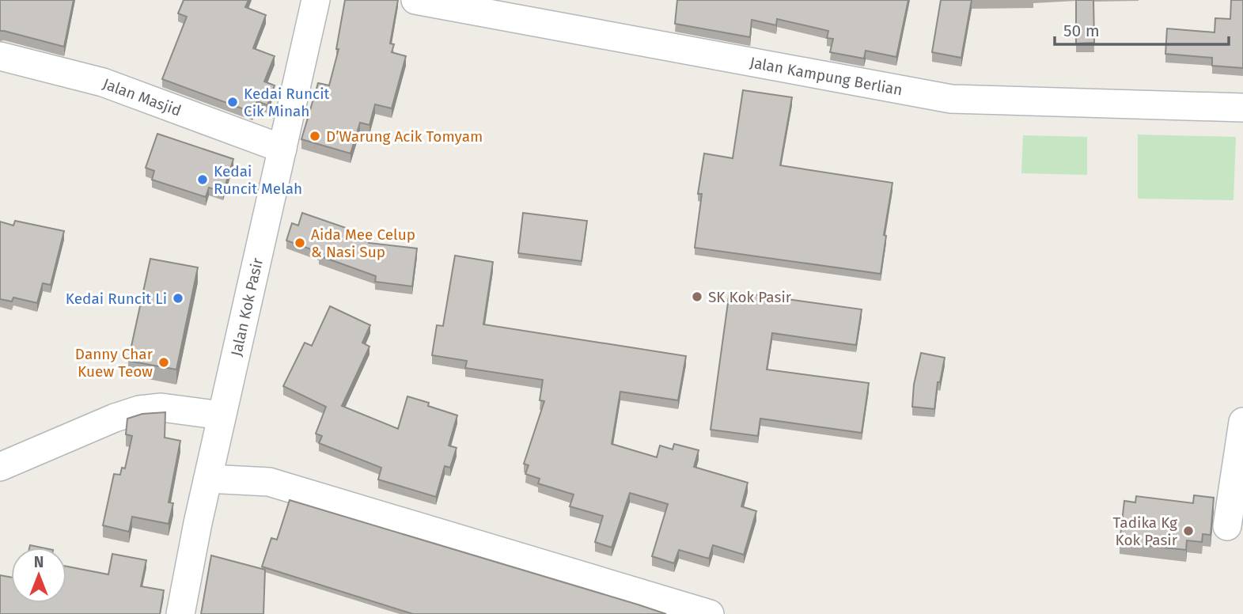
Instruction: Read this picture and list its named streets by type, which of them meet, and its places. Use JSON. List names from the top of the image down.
{
  "streets": {
    "street": ["Jalan Kampung Berlian", "Jalan Masjid", "Jalan Kok Pasir"]
  },
  "crossings": [
    ["Jalan Masjid", "Jalan Kok Pasir"]
  ],
  "places": [
    "Kedai Runcit Cik Minah",
    "D’Warung Acik Tomyam",
    "Kedai Runcit Melah",
    "Aida Mee Celup & Nasi Sup",
    "SK Kok Pasir",
    "Kedai Runcit Li",
    "Danny Char Kuew Teow",
    "Tadika Kg Kok Pasir"
  ],
  "scale_bar": "50 m",
  "north": "top"
}
